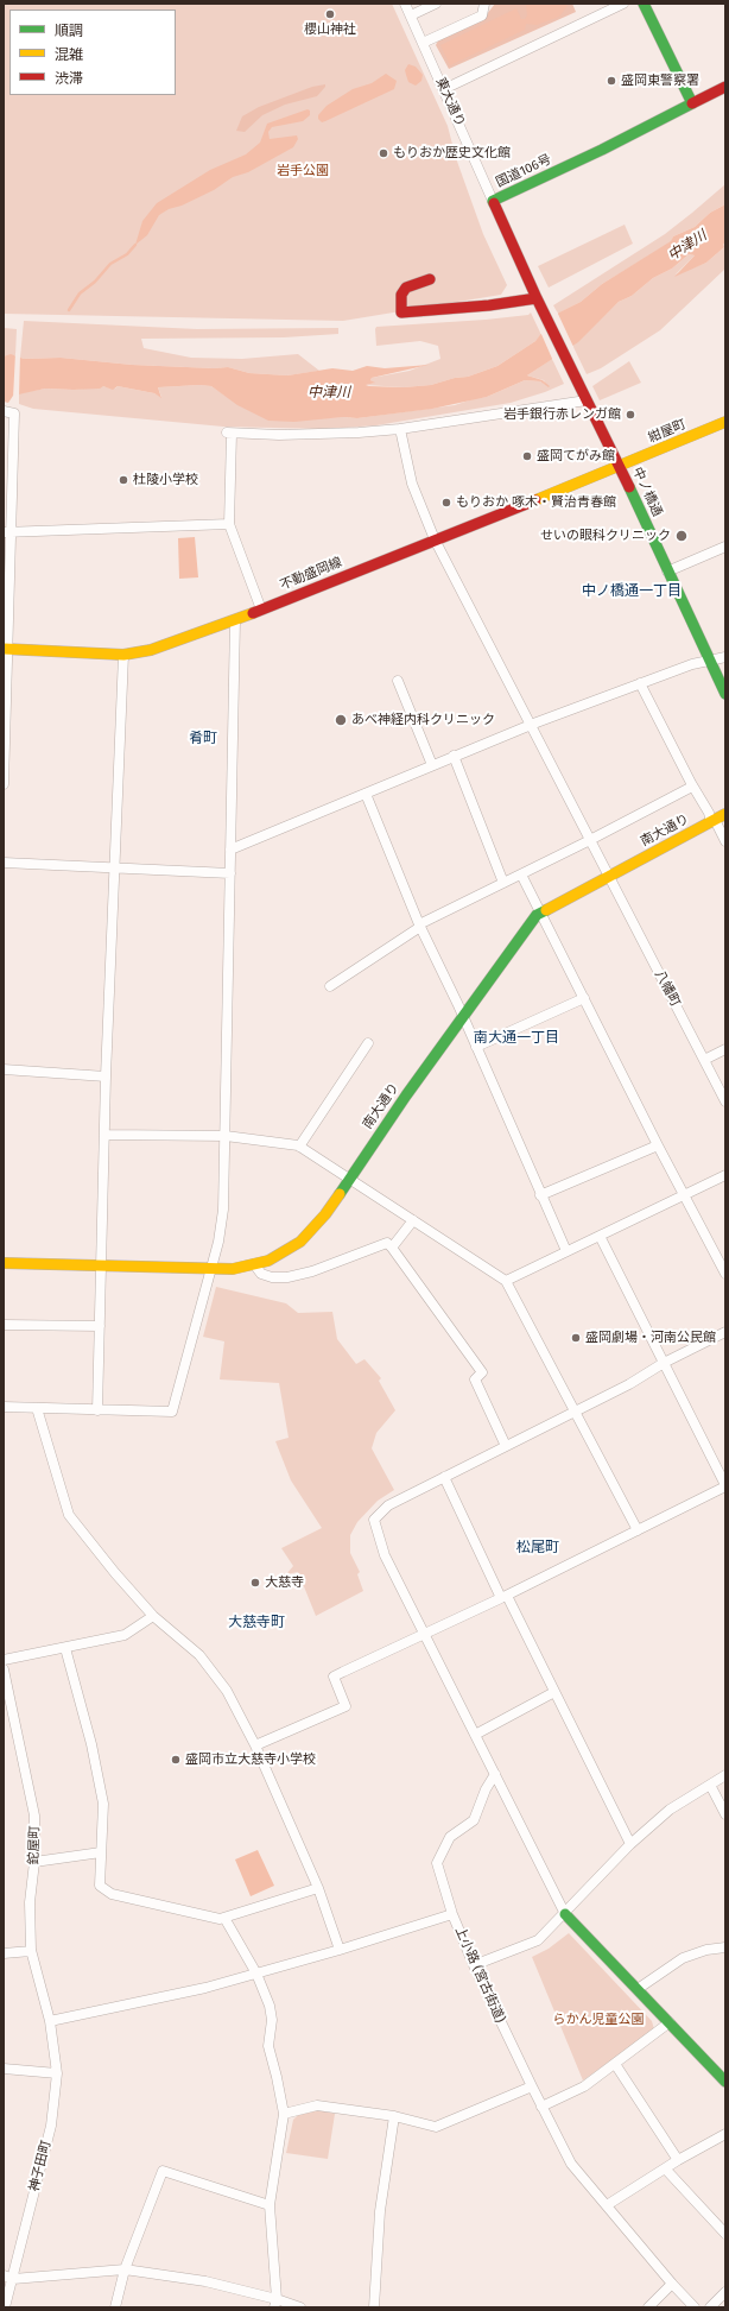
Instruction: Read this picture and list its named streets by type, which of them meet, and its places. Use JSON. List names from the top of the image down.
{
  "streets": {
    "main road": [
      "国道106号",
      "紺屋町",
      "中ノ橋通",
      "不動盛岡線",
      "南大通り"
    ],
    "street": [
      "東大通り",
      "八幡町",
      "鉈屋町",
      "上小路 (宮古街道)",
      "神子田町"
    ]
  },
  "crossings": [
    ["東大通り", "国道106号"],
    ["国道106号", "中ノ橋通"],
    ["紺屋町", "中ノ橋通"],
    ["紺屋町", "不動盛岡線"],
    ["中ノ橋通", "不動盛岡線"],
    ["不動盛岡線", "八幡町"],
    ["南大通り", "八幡町"],
    ["鉈屋町", "上小路 (宮古街道)"],
    ["鉈屋町", "神子田町"],
    ["上小路 (宮古街道)", "神子田町"]
  ],
  "districts": [
    "中ノ橋通一丁目",
    "肴町",
    "南大通一丁目",
    "松尾町",
    "大慈寺町"
  ],
  "water": ["中津川"],
  "parks": ["岩手公園", "らかん児童公園"],
  "places": [
    "櫻山神社",
    "盛岡東警察署",
    "もりおか歴史文化館",
    "岩手銀行赤レンガ館",
    "盛岡てがみ館",
    "杜陵小学校",
    "もりおか 啄木・賢治青春館",
    "せいの眼科クリニック",
    "あべ神経内科クリニック",
    "盛岡劇場・河南公民館",
    "大慈寺",
    "盛岡市立大慈寺小学校"
  ],
  "legend": ["順調", "混雑", "渋滞"]
}
